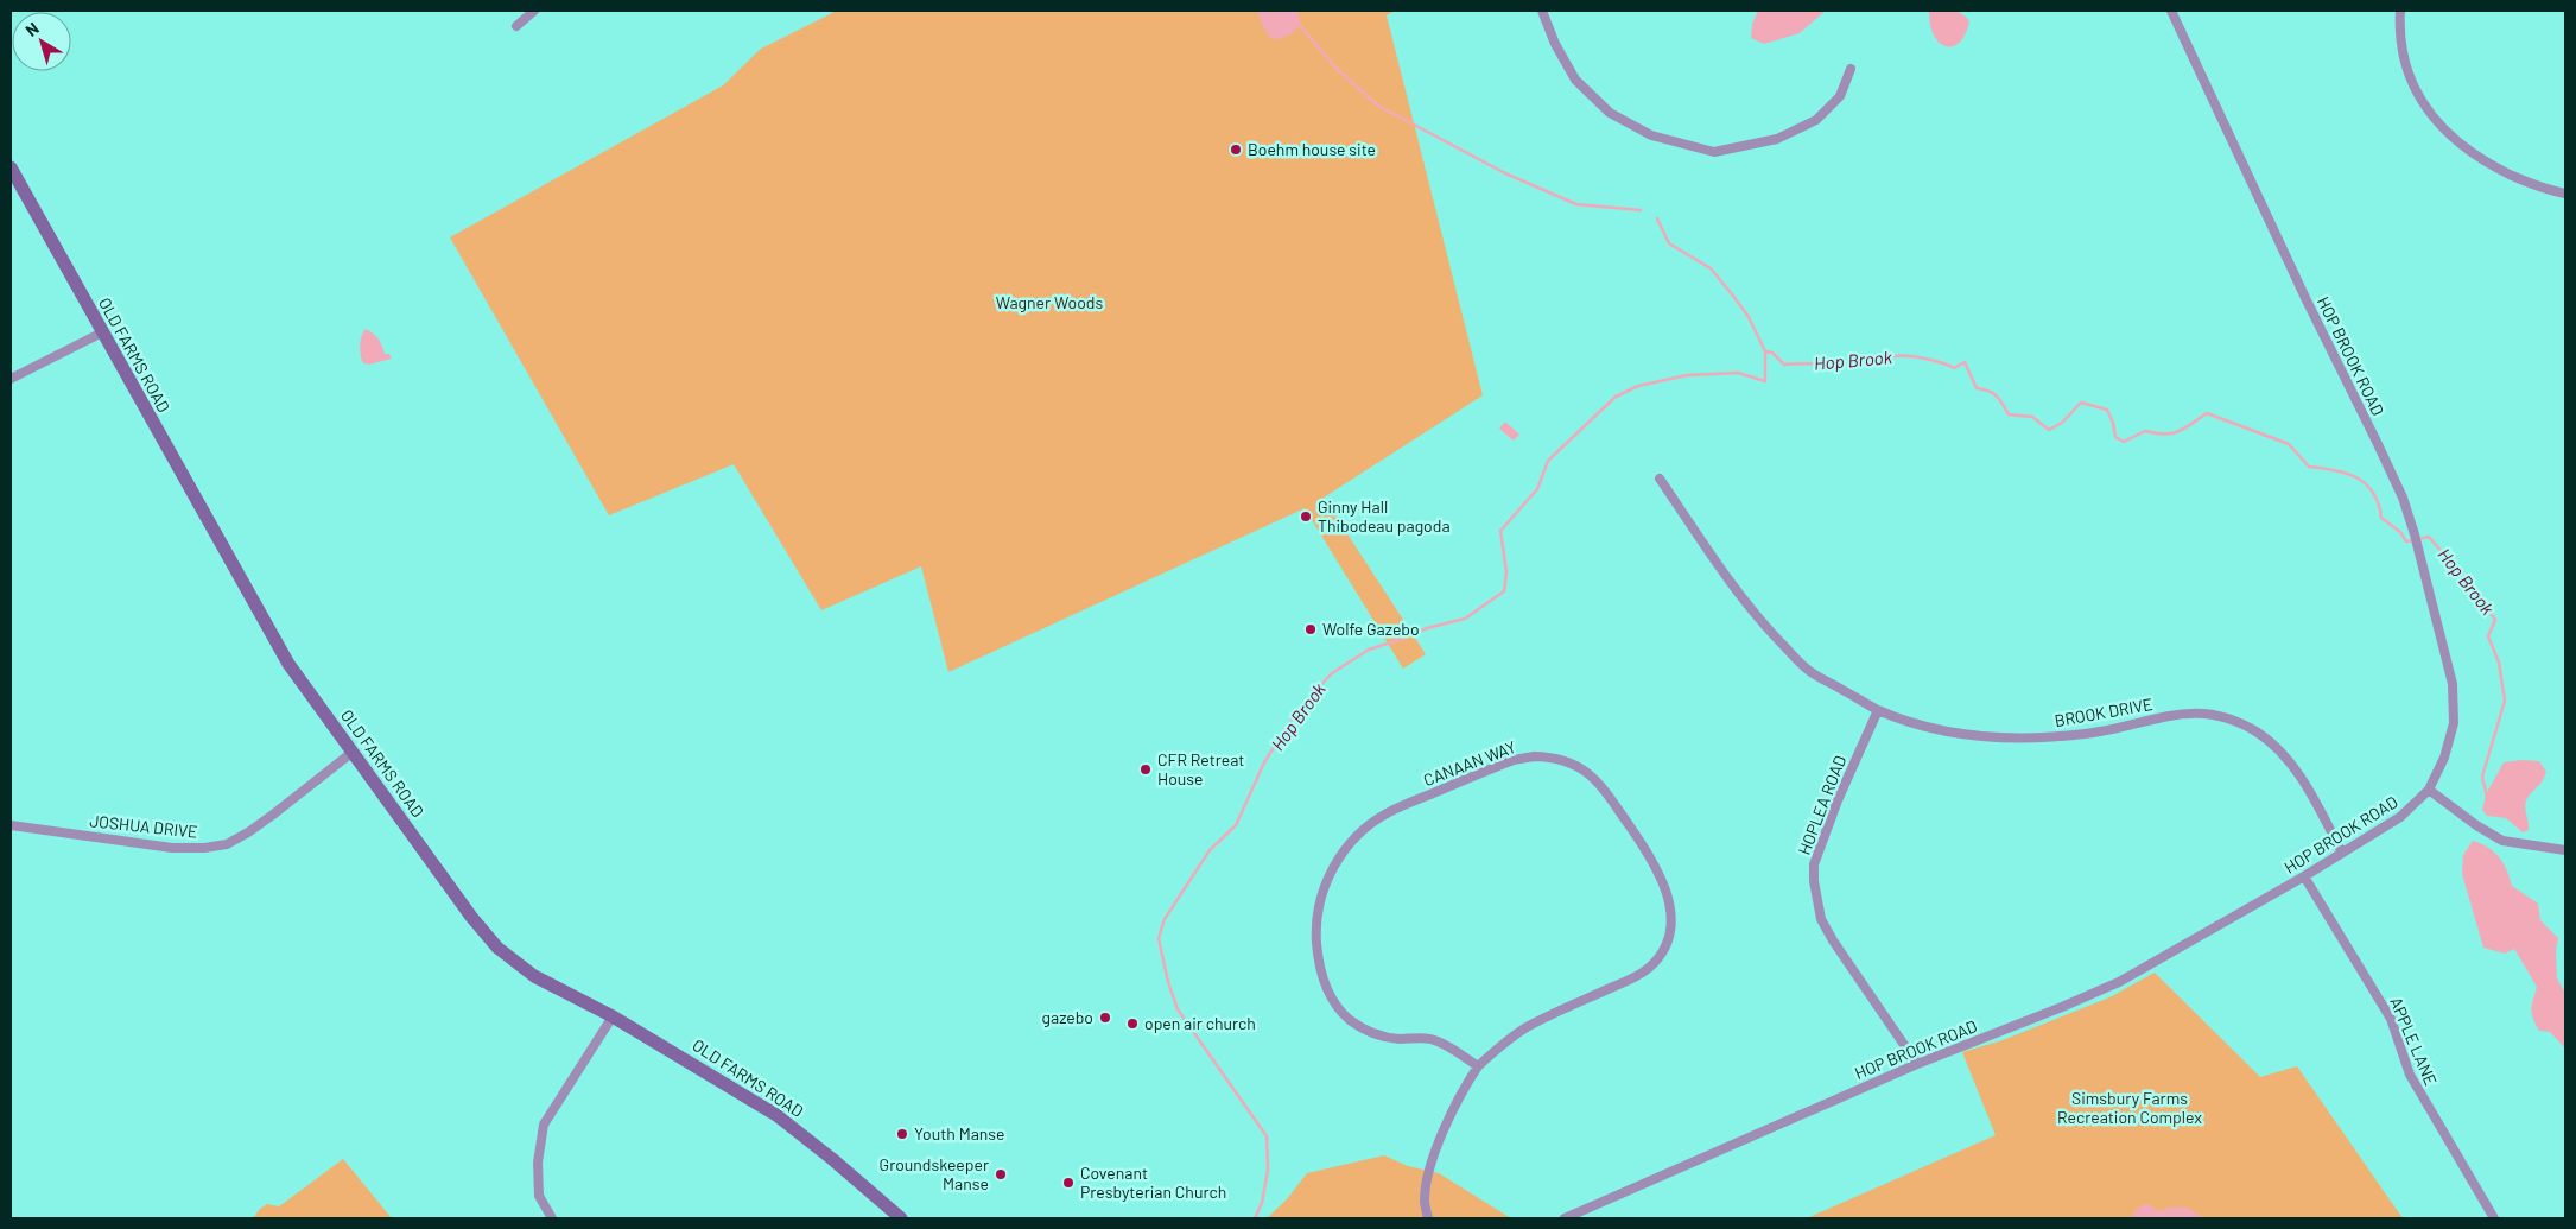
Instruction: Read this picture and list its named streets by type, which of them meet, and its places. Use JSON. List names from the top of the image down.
{
  "streets": {
    "street": [
      "OLD FARMS ROAD",
      "HOP BROOK ROAD",
      "BROOK DRIVE",
      "CANAAN WAY",
      "HOPLEA ROAD",
      "JOSHUA DRIVE",
      "APPLE LANE"
    ]
  },
  "crossings": [
    ["OLD FARMS ROAD", "JOSHUA DRIVE"],
    ["HOP BROOK ROAD", "BROOK DRIVE"],
    ["HOP BROOK ROAD", "HOPLEA ROAD"],
    ["HOP BROOK ROAD", "APPLE LANE"],
    ["BROOK DRIVE", "HOPLEA ROAD"]
  ],
  "water": ["Hop Brook"],
  "parks": ["Wagner Woods", "Simsbury Farms Recreation Complex"],
  "places": [
    "Boehm house site",
    "Ginny Hall Thibodeau pagoda",
    "Wolfe Gazebo",
    "CFR Retreat House",
    "gazebo",
    "open air church",
    "Youth Manse",
    "Groundskeeper Manse",
    "Covenant Presbyterian Church"
  ],
  "north": "top left"
}
